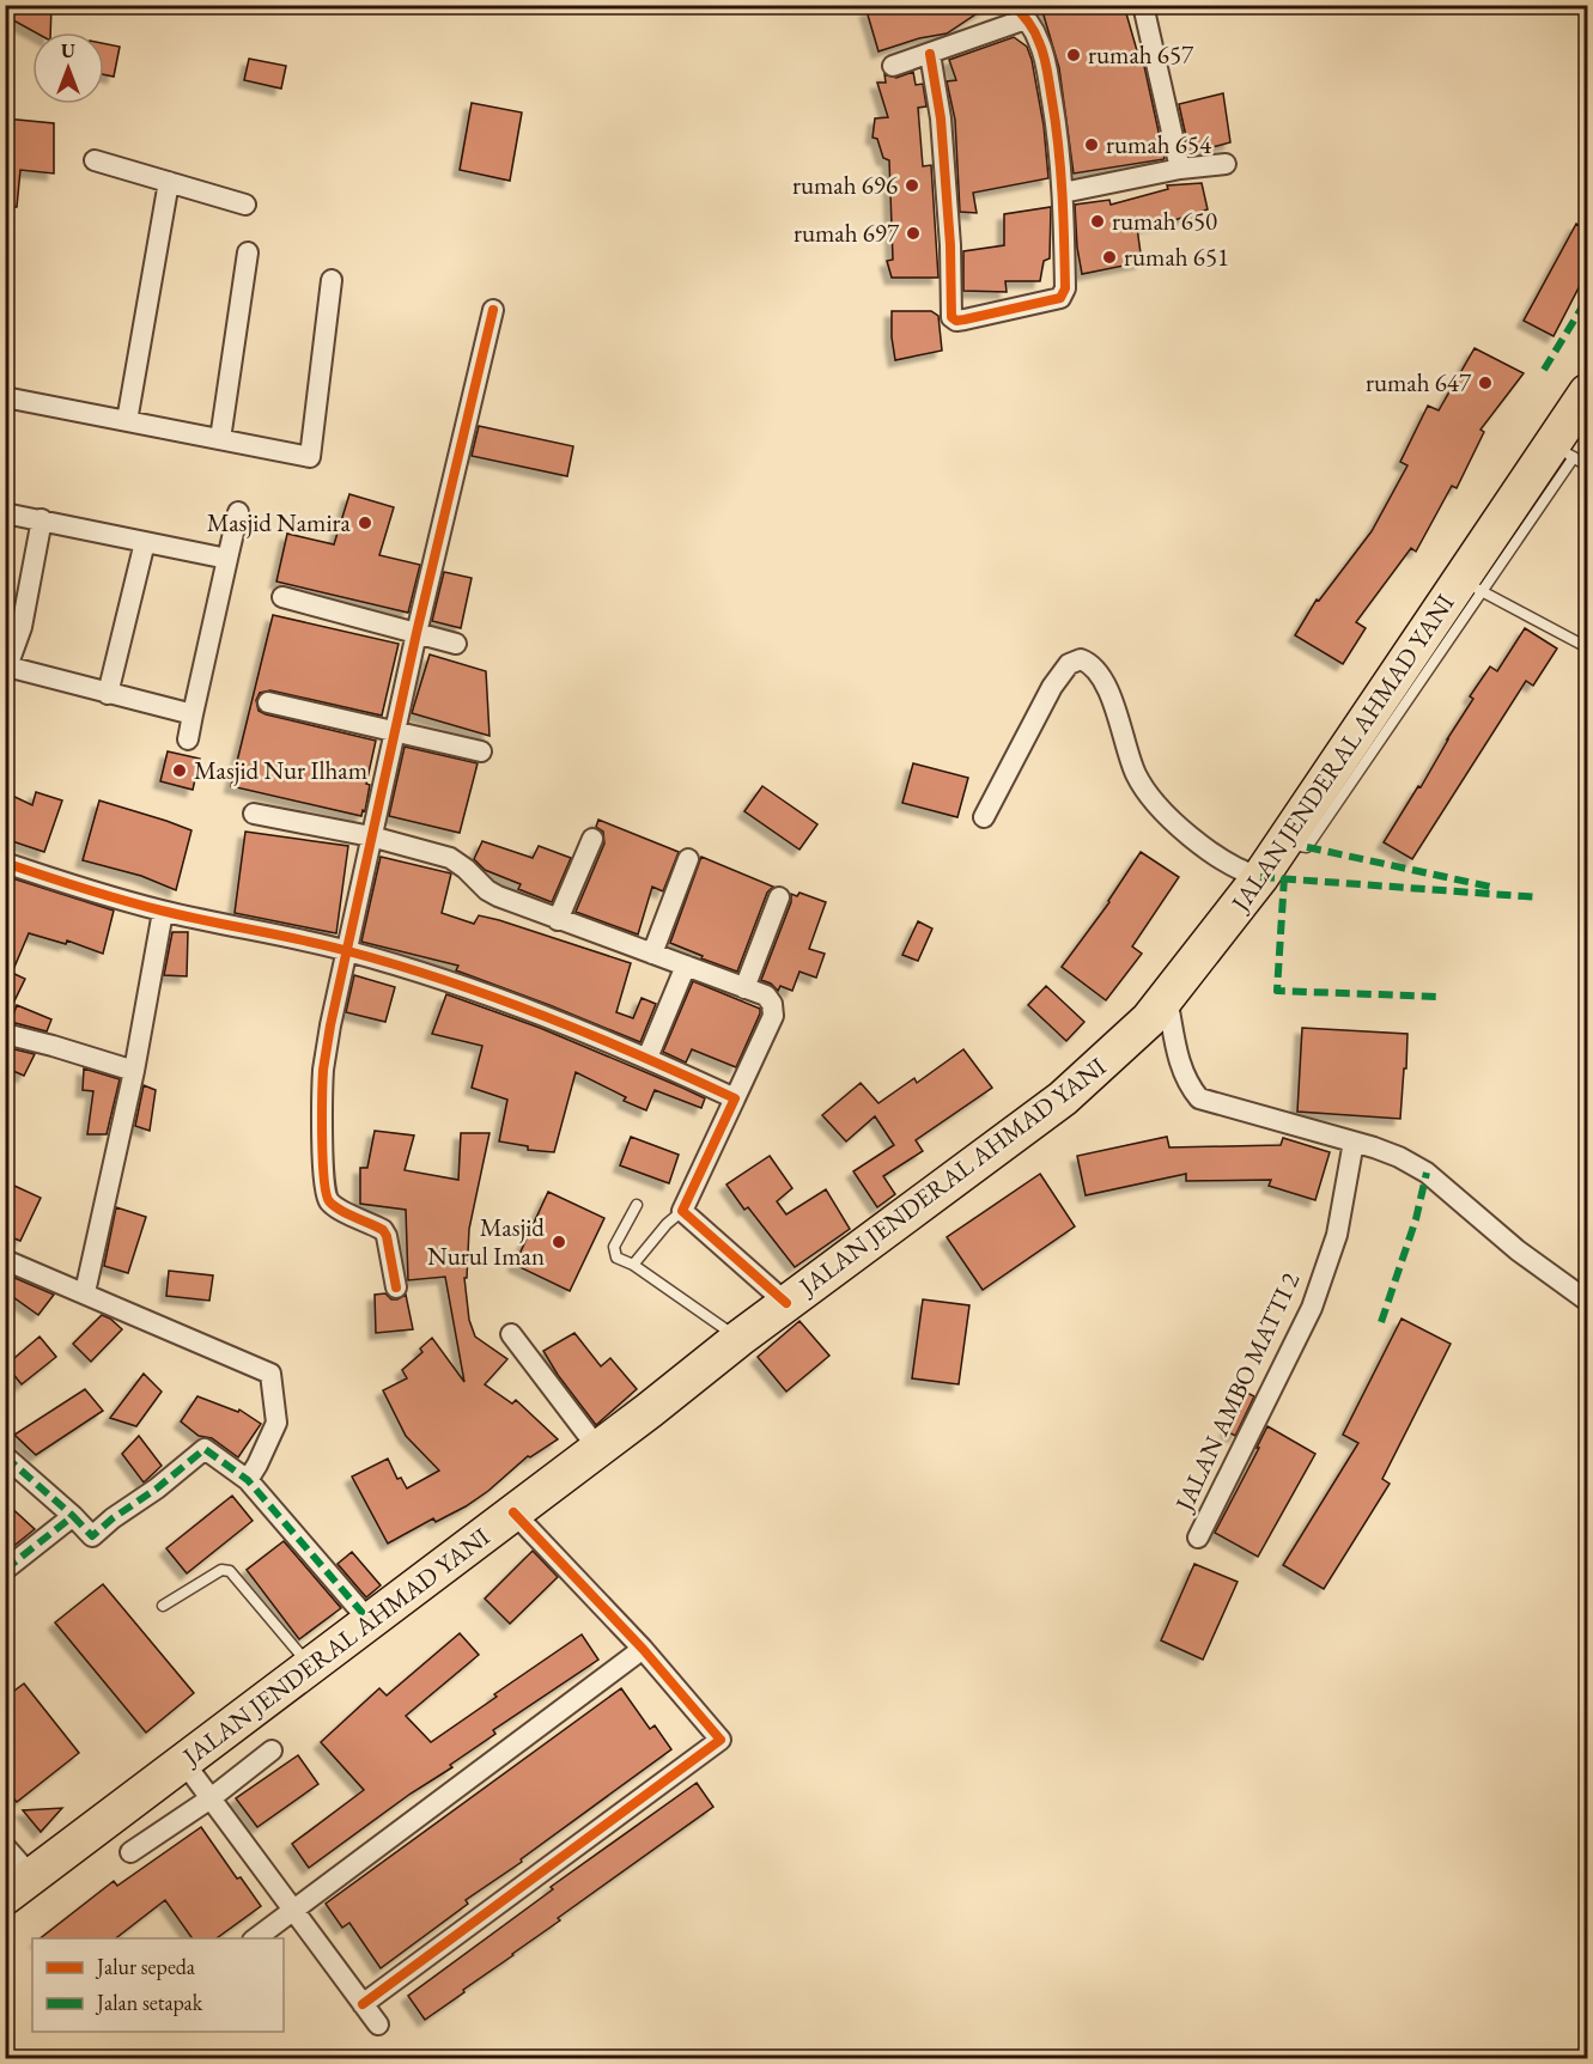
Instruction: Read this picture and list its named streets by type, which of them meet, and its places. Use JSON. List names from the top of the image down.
{
  "streets": {
    "highway": ["JALAN JENDERAL AHMAD YANI"],
    "street": ["JALAN AMBO MATTI 2"]
  },
  "places": [
    "rumah 657",
    "rumah 654",
    "rumah 696",
    "rumah 650",
    "rumah 697",
    "rumah 651",
    "rumah 647",
    "Masjid Namira",
    "Masjid Nur Ilham",
    "Masjid Nurul Iman"
  ],
  "legend": ["Jalur sepeda", "Jalan setapak"],
  "north": "top"
}
